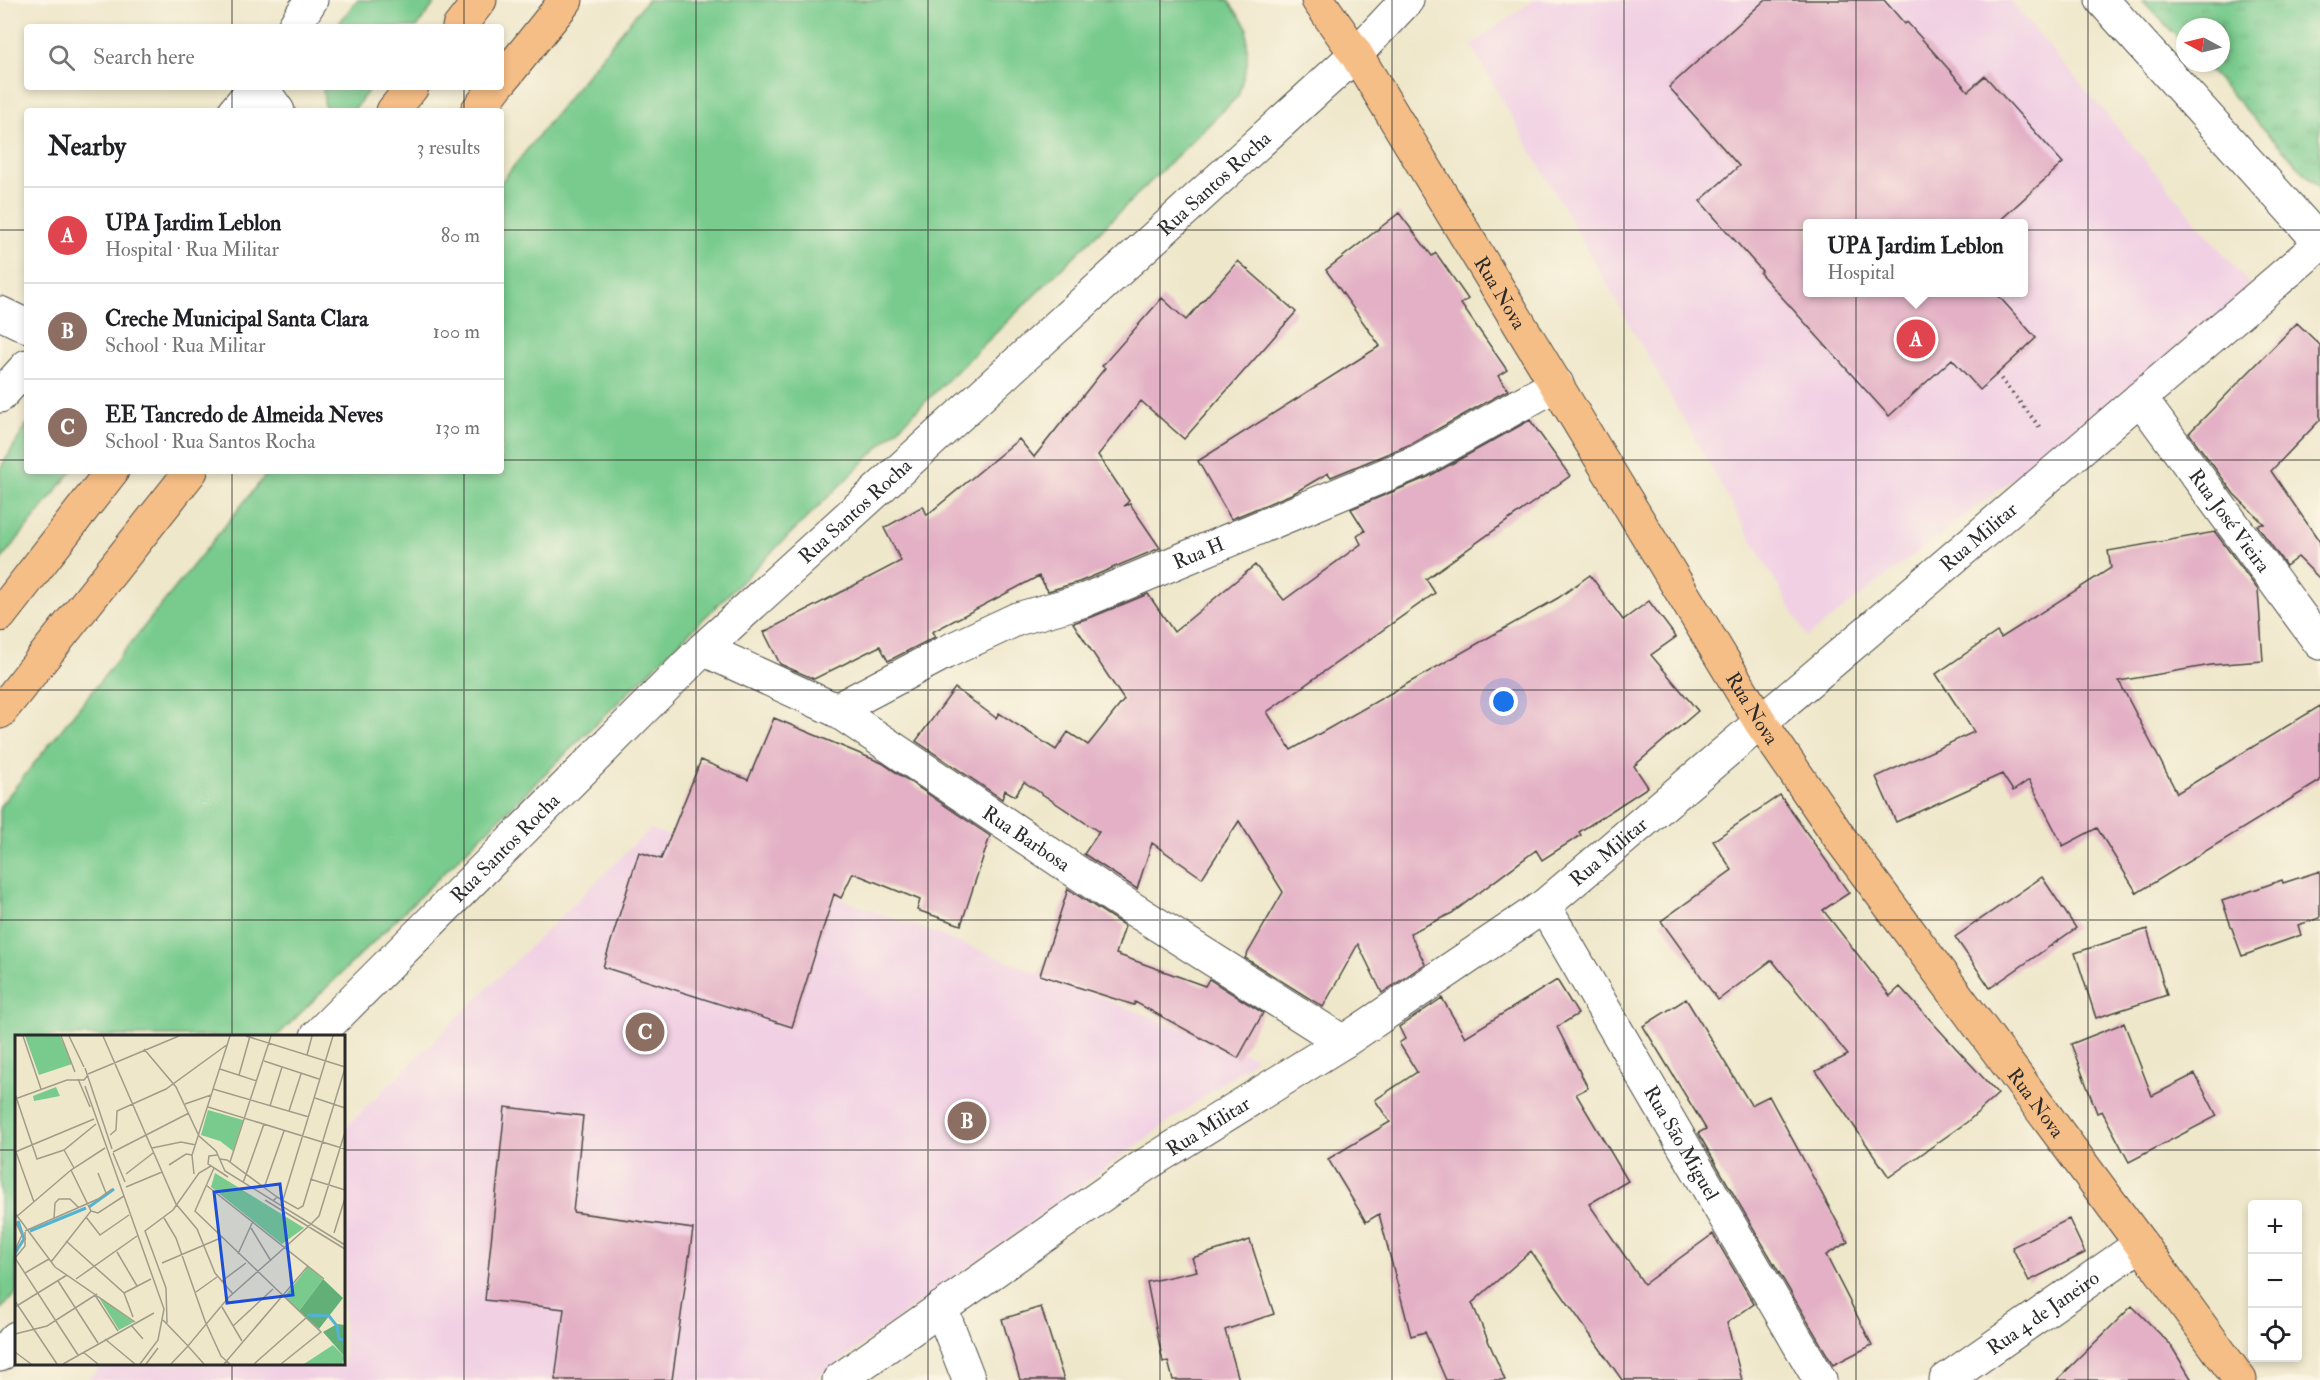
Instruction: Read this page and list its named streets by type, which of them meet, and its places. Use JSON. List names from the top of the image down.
{
  "streets": {
    "main road": ["Rua Nova"],
    "street": [
      "Rua Santos Rocha",
      "Rua José Vieira",
      "Rua Militar",
      "Rua H",
      "Rua Barbosa",
      "Rua São Miguel",
      "Rua 4 de Janeiro"
    ]
  },
  "crossings": [
    ["Rua Santos Rocha", "Rua Nova"],
    ["Rua Santos Rocha", "Rua Barbosa"],
    ["Rua Nova", "Rua Militar"],
    ["Rua Nova", "Rua H"],
    ["Rua Nova", "Rua 4 de Janeiro"],
    ["Rua José Vieira", "Rua Militar"],
    ["Rua Militar", "Rua Barbosa"],
    ["Rua Militar", "Rua São Miguel"],
    ["Rua H", "Rua Barbosa"]
  ],
  "north": "left",
  "page": {
    "search": "Search here",
    "heading": ["Nearby", "3 results"],
    "list": [
      {
        "mark": "A",
        "name": "UPA Jardim Leblon",
        "note": "Hospital · Rua Militar",
        "value": "80 m"
      },
      {
        "mark": "B",
        "name": "Creche Municipal Santa Clara",
        "note": "School · Rua Militar",
        "value": "100 m"
      },
      {
        "mark": "C",
        "name": "EE Tancredo de Almeida Neves",
        "note": "School · Rua Santos Rocha",
        "value": "130 m"
      }
    ],
    "popup": ["UPA Jardim Leblon", "Hospital"],
    "pins": ["A", "C", "B"],
    "map_buttons": ["+", "−"]
  }
}
